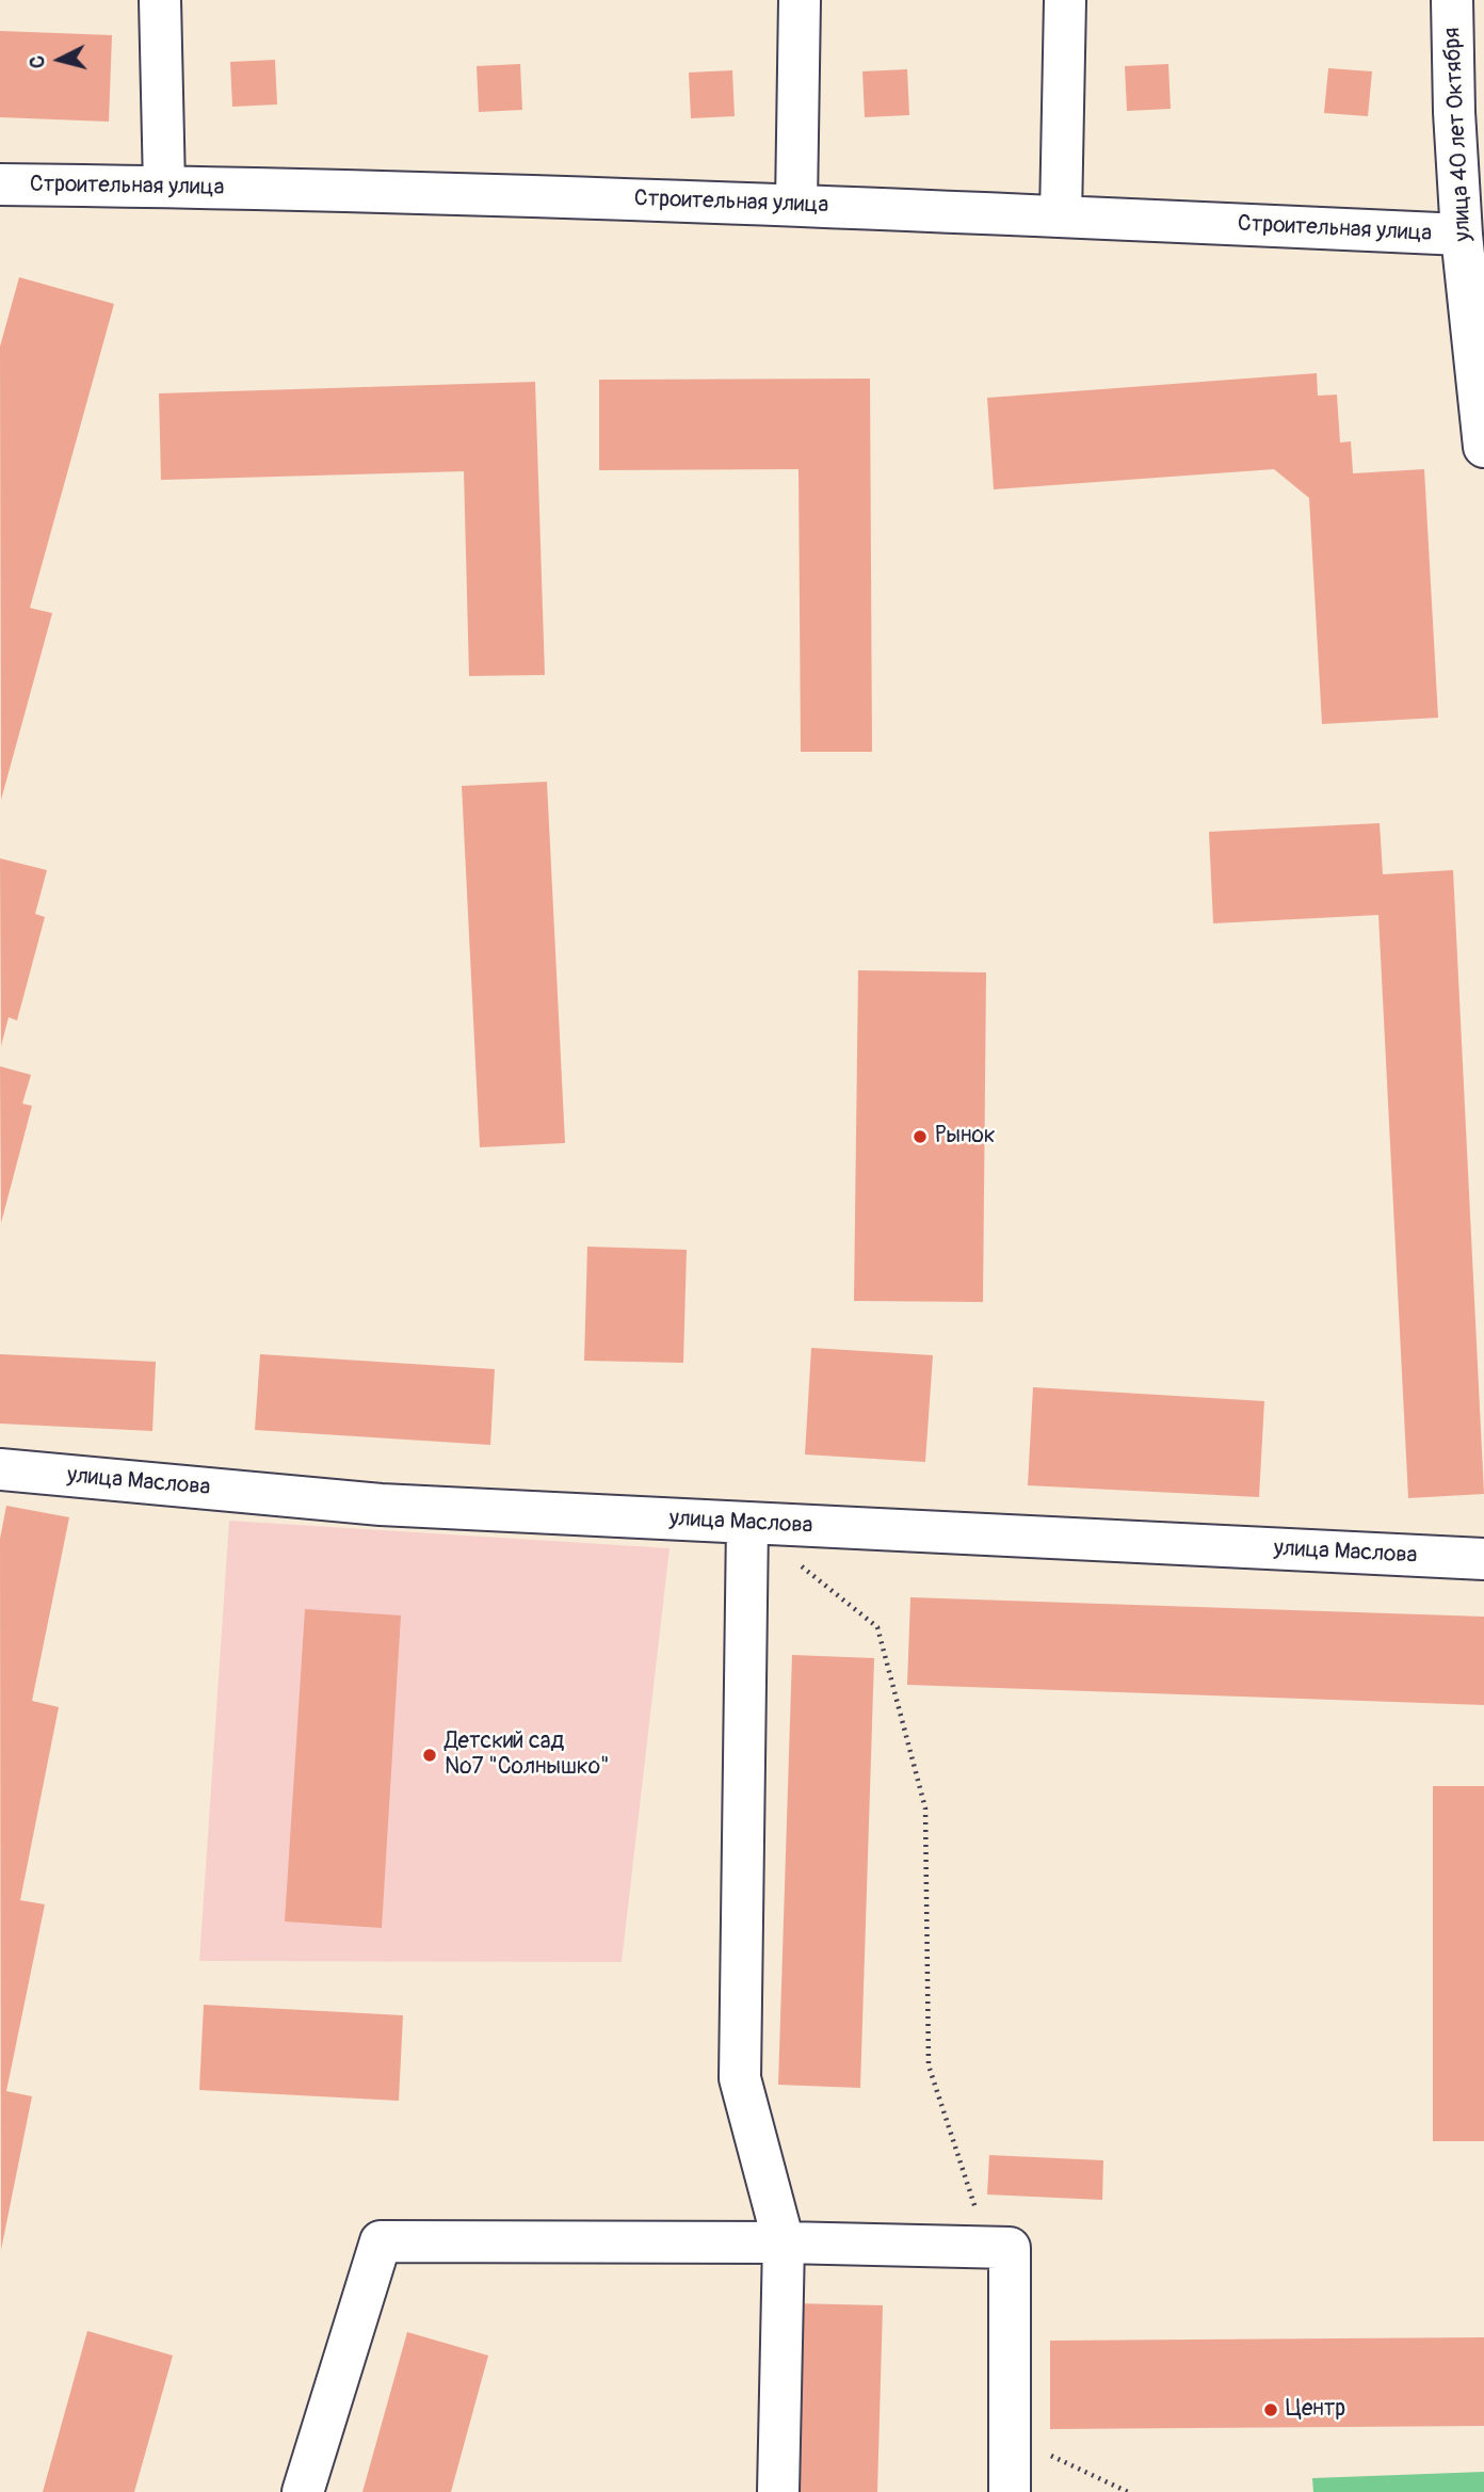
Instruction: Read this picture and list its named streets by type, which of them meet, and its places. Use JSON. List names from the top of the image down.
{
  "streets": {
    "street": ["улица 40 лет Октября", "Строительная улица", "улица Маслова"]
  },
  "crossings": [
    ["улица 40 лет Октября", "Строительная улица"]
  ],
  "places": ["Рынок", "Детский сад №7 \"Солнышко\"", "Центр"],
  "north": "left"
}
